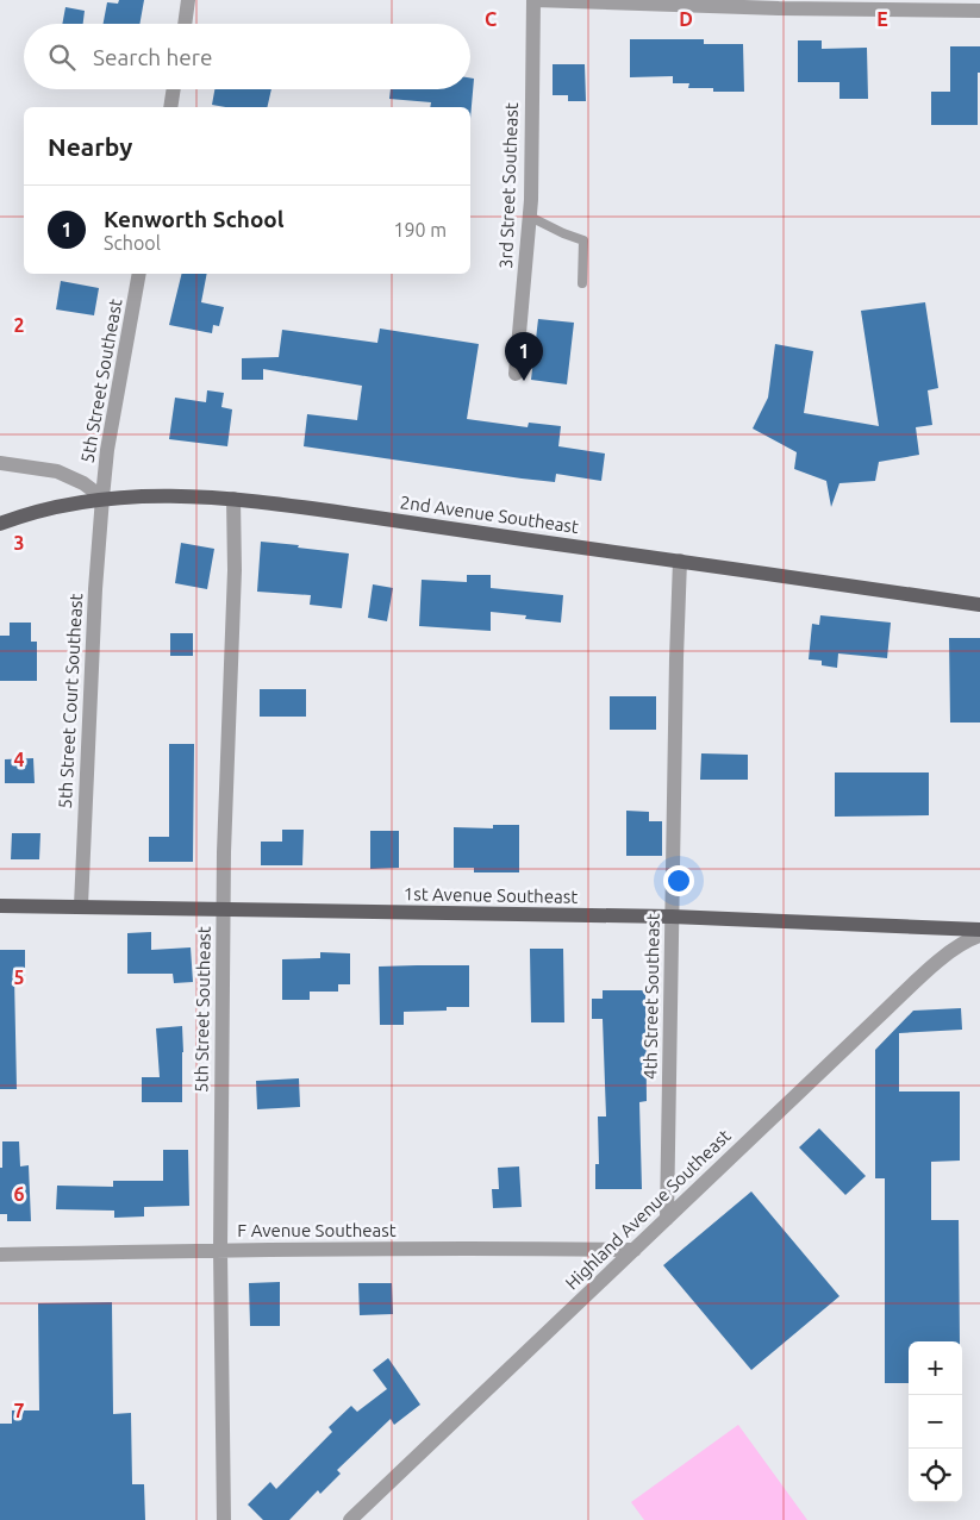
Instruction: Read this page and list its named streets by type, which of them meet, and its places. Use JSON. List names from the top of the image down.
{
  "streets": {
    "main road": ["2nd Avenue Southeast", "1st Avenue Southeast"],
    "street": [
      "3rd Street Southeast",
      "5th Street Southeast",
      "5th Street Court Southeast",
      "4th Street Southeast",
      "Highland Avenue Southeast",
      "F Avenue Southeast"
    ]
  },
  "crossings": [
    ["5th Street Southeast", "2nd Avenue Southeast"],
    ["5th Street Southeast", "5th Street Court Southeast"],
    ["5th Street Southeast", "1st Avenue Southeast"],
    ["5th Street Southeast", "F Avenue Southeast"],
    ["2nd Avenue Southeast", "5th Street Court Southeast"],
    ["2nd Avenue Southeast", "4th Street Southeast"],
    ["5th Street Court Southeast", "1st Avenue Southeast"],
    ["1st Avenue Southeast", "4th Street Southeast"],
    ["4th Street Southeast", "Highland Avenue Southeast"],
    ["Highland Avenue Southeast", "F Avenue Southeast"]
  ],
  "page": {
    "search": "Search here",
    "heading": "Nearby",
    "list": [
      {
        "mark": "1",
        "name": "Kenworth School",
        "note": "School",
        "value": "190 m"
      }
    ],
    "pins": "1",
    "map_buttons": ["+", "−"]
  },
  "grid": {
    "columns": ["C", "D", "E"],
    "rows": [
      "2",
      "3",
      "4",
      "5",
      "6",
      "7"
    ]
  }
}
